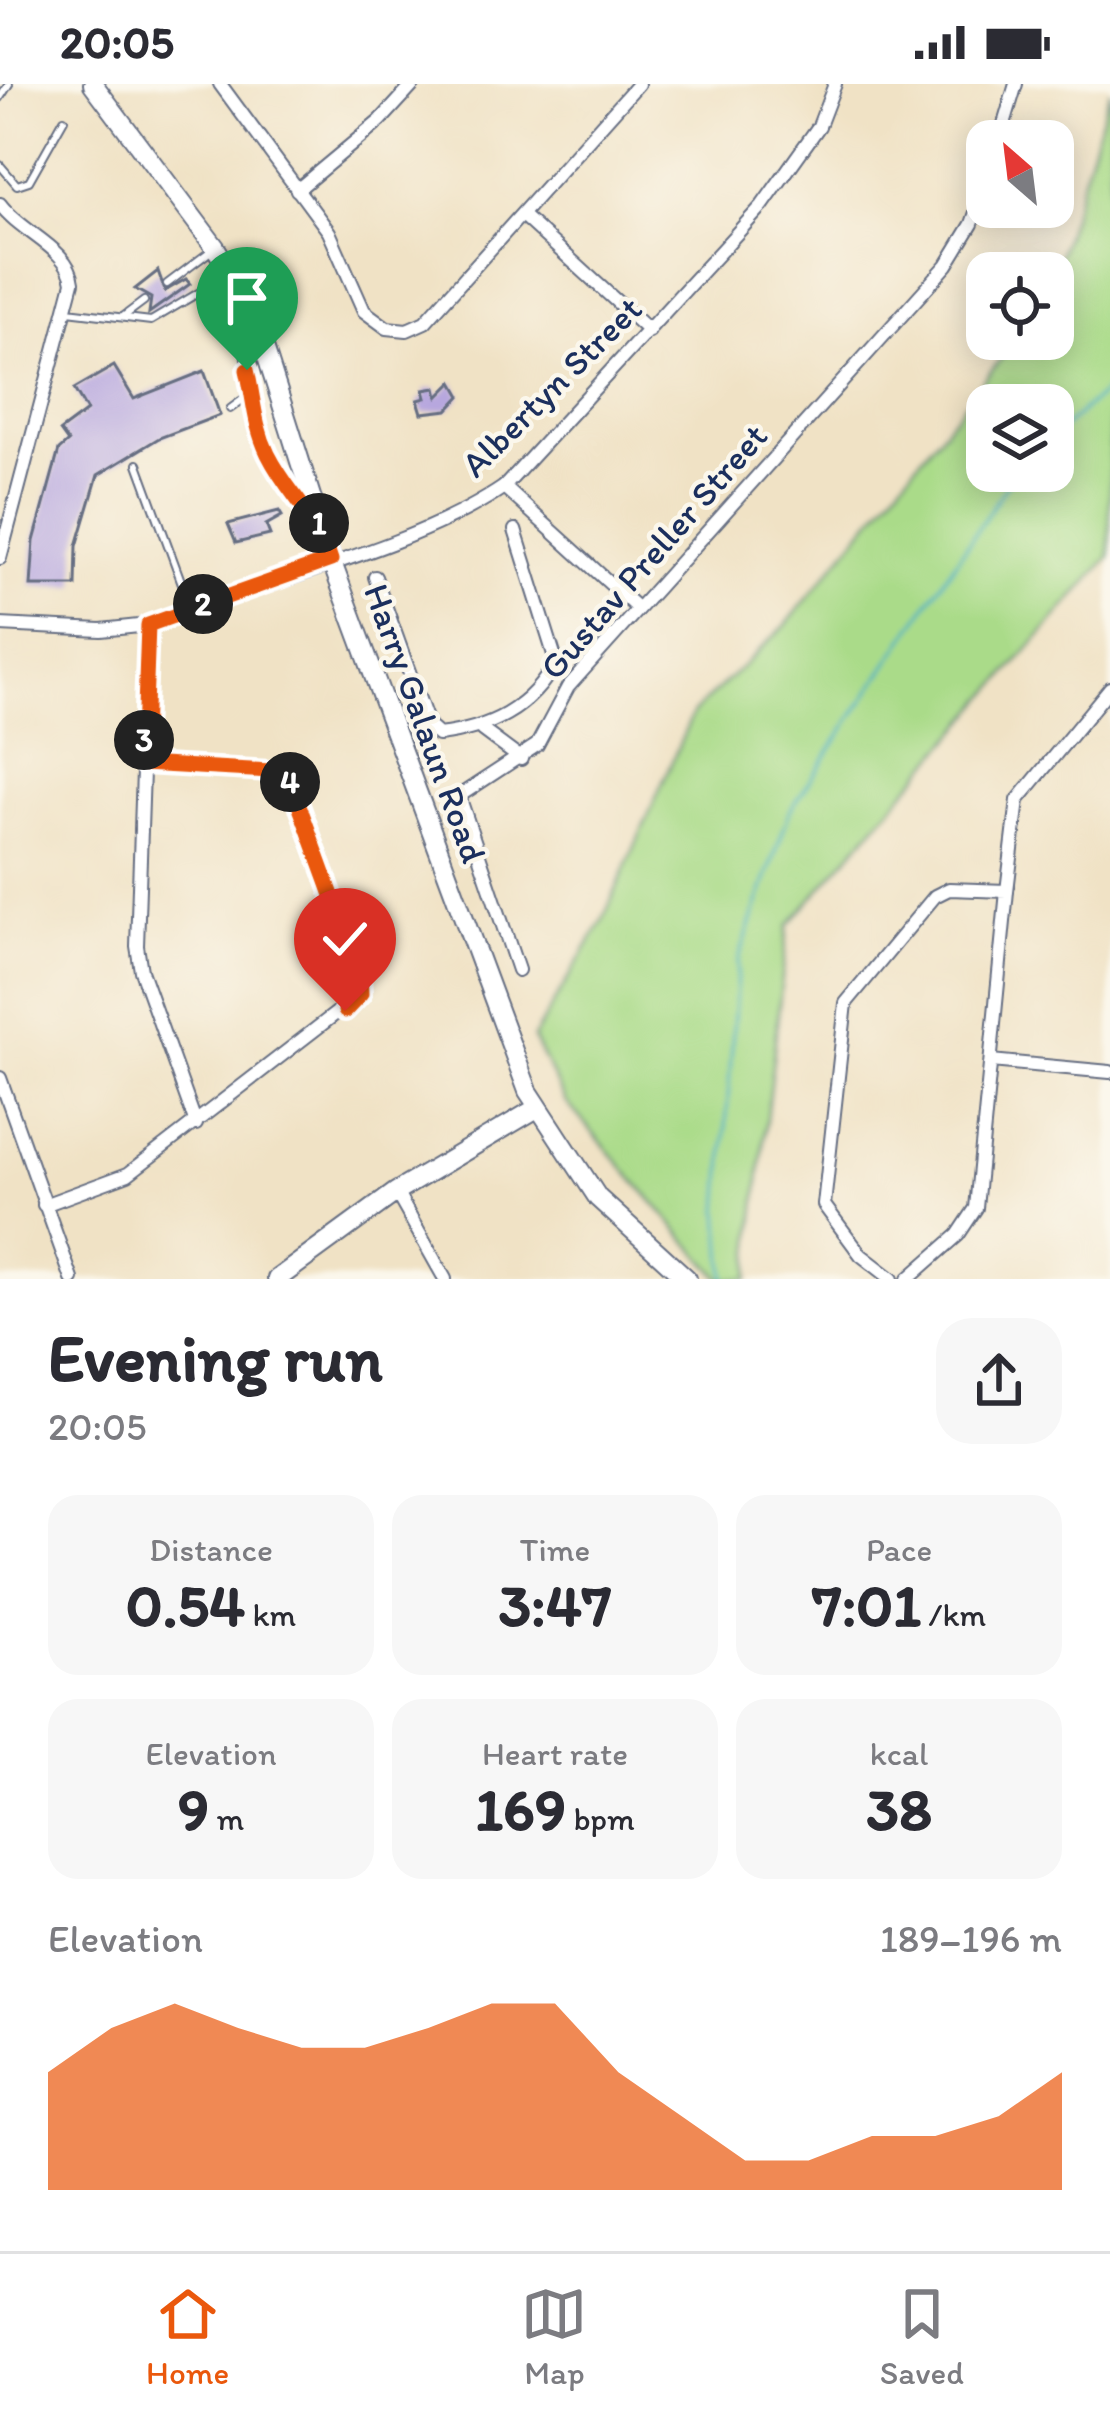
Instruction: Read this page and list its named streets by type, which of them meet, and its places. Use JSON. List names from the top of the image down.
{
  "streets": {
    "main road": ["Harry Galaun Road"],
    "street": ["Albertyn Street", "Gustav Preller Street"]
  },
  "crossings": [
    ["Albertyn Street", "Harry Galaun Road"]
  ],
  "north": "top left",
  "page": {
    "status": "20:05",
    "pins": [
      "1",
      "2",
      "3",
      "4"
    ],
    "heading": ["Evening run", "20:05"],
    "stats": [
      ["Distance", "0.54 km"],
      ["Time", "3:47"],
      ["Pace", "7:01 /km"],
      ["Elevation", "9 m"],
      ["Heart rate", "169 bpm"],
      ["kcal", "38"]
    ],
    "chart": ["Elevation", "189–196 m"],
    "tabs": ["Home", "Map", "Saved"]
  }
}
